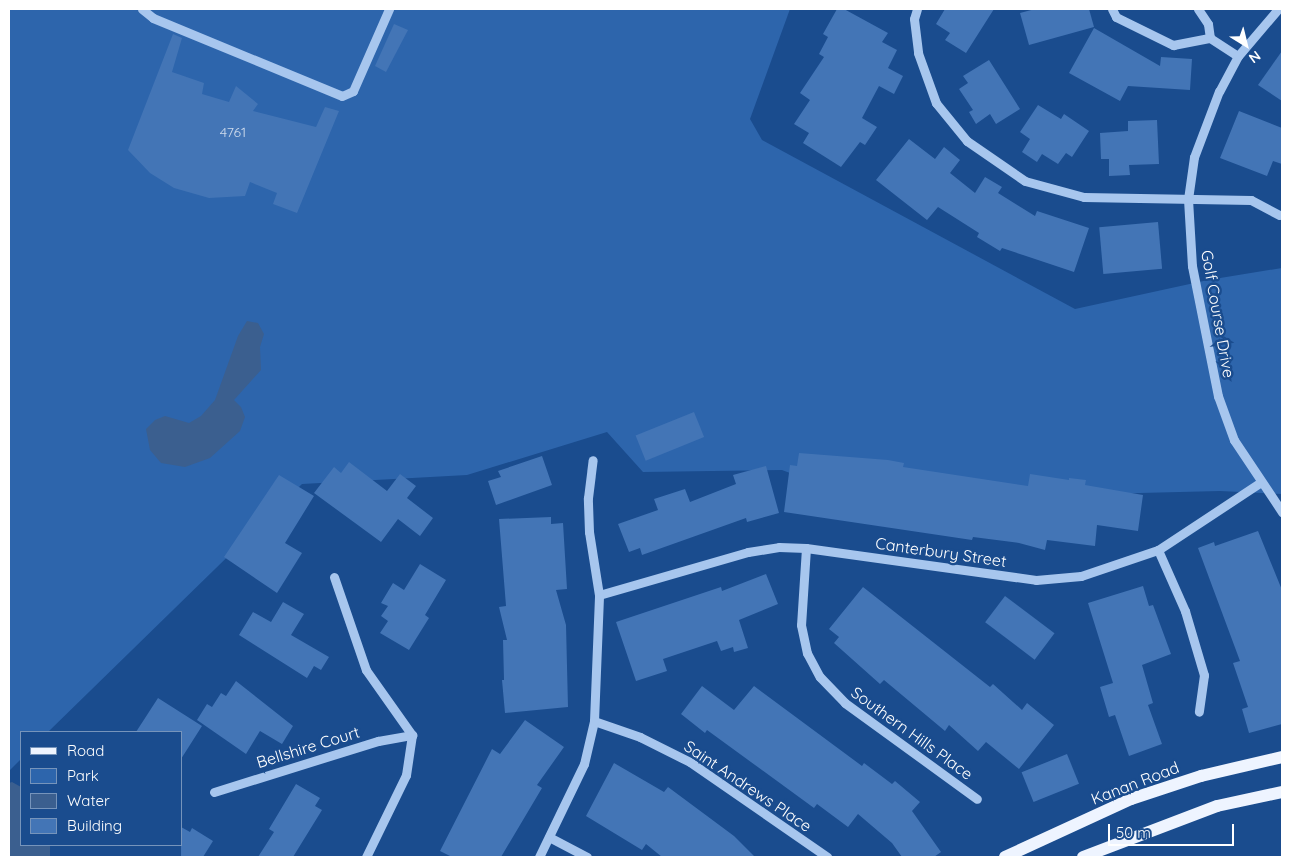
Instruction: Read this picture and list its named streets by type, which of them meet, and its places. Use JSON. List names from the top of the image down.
{
  "streets": {
    "main road": ["Kanan Road"],
    "street": [
      "Golf Course Drive",
      "Canterbury Street",
      "Southern Hills Place",
      "Bellshire Court",
      "Saint Andrews Place"
    ]
  },
  "crossings": [
    ["Golf Course Drive", "Canterbury Street"],
    ["Canterbury Street", "Southern Hills Place"]
  ],
  "house_numbers": ["4761"],
  "legend": [
    "Road",
    "Park",
    "Water",
    "Building"
  ],
  "scale_bar": "50 m",
  "north": "bottom right"
}
